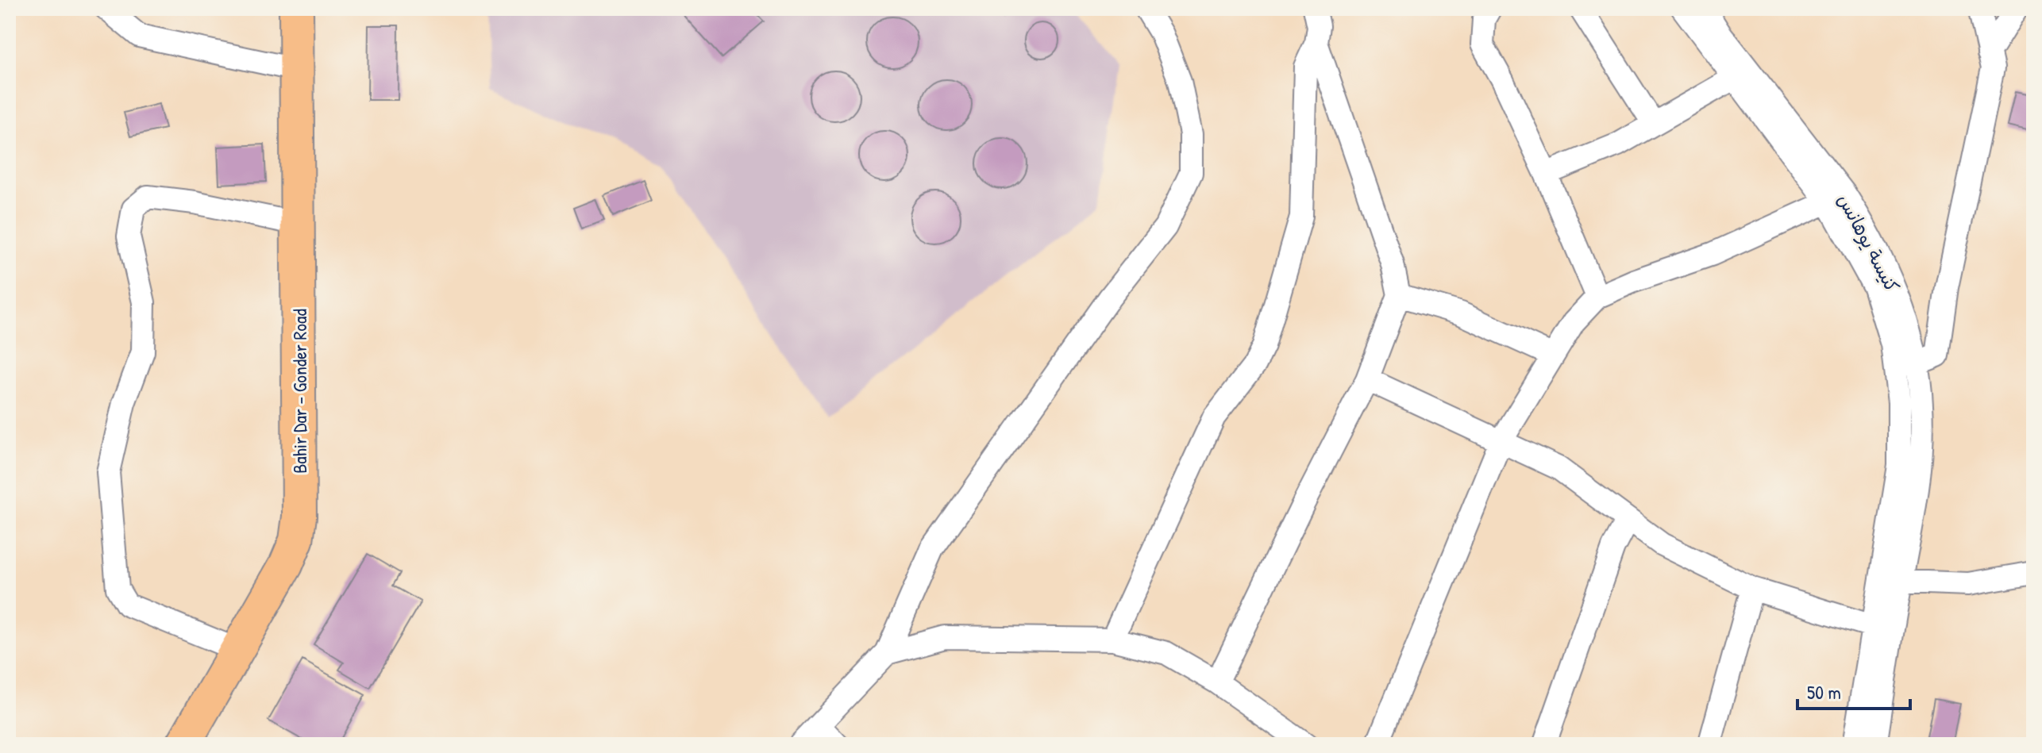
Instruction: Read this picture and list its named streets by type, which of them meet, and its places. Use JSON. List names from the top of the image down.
{
  "streets": {
    "highway": ["Bahir Dar - Gonder Road"],
    "street": ["كنيسة يوهانس"]
  },
  "scale_bar": "50 m"
}
